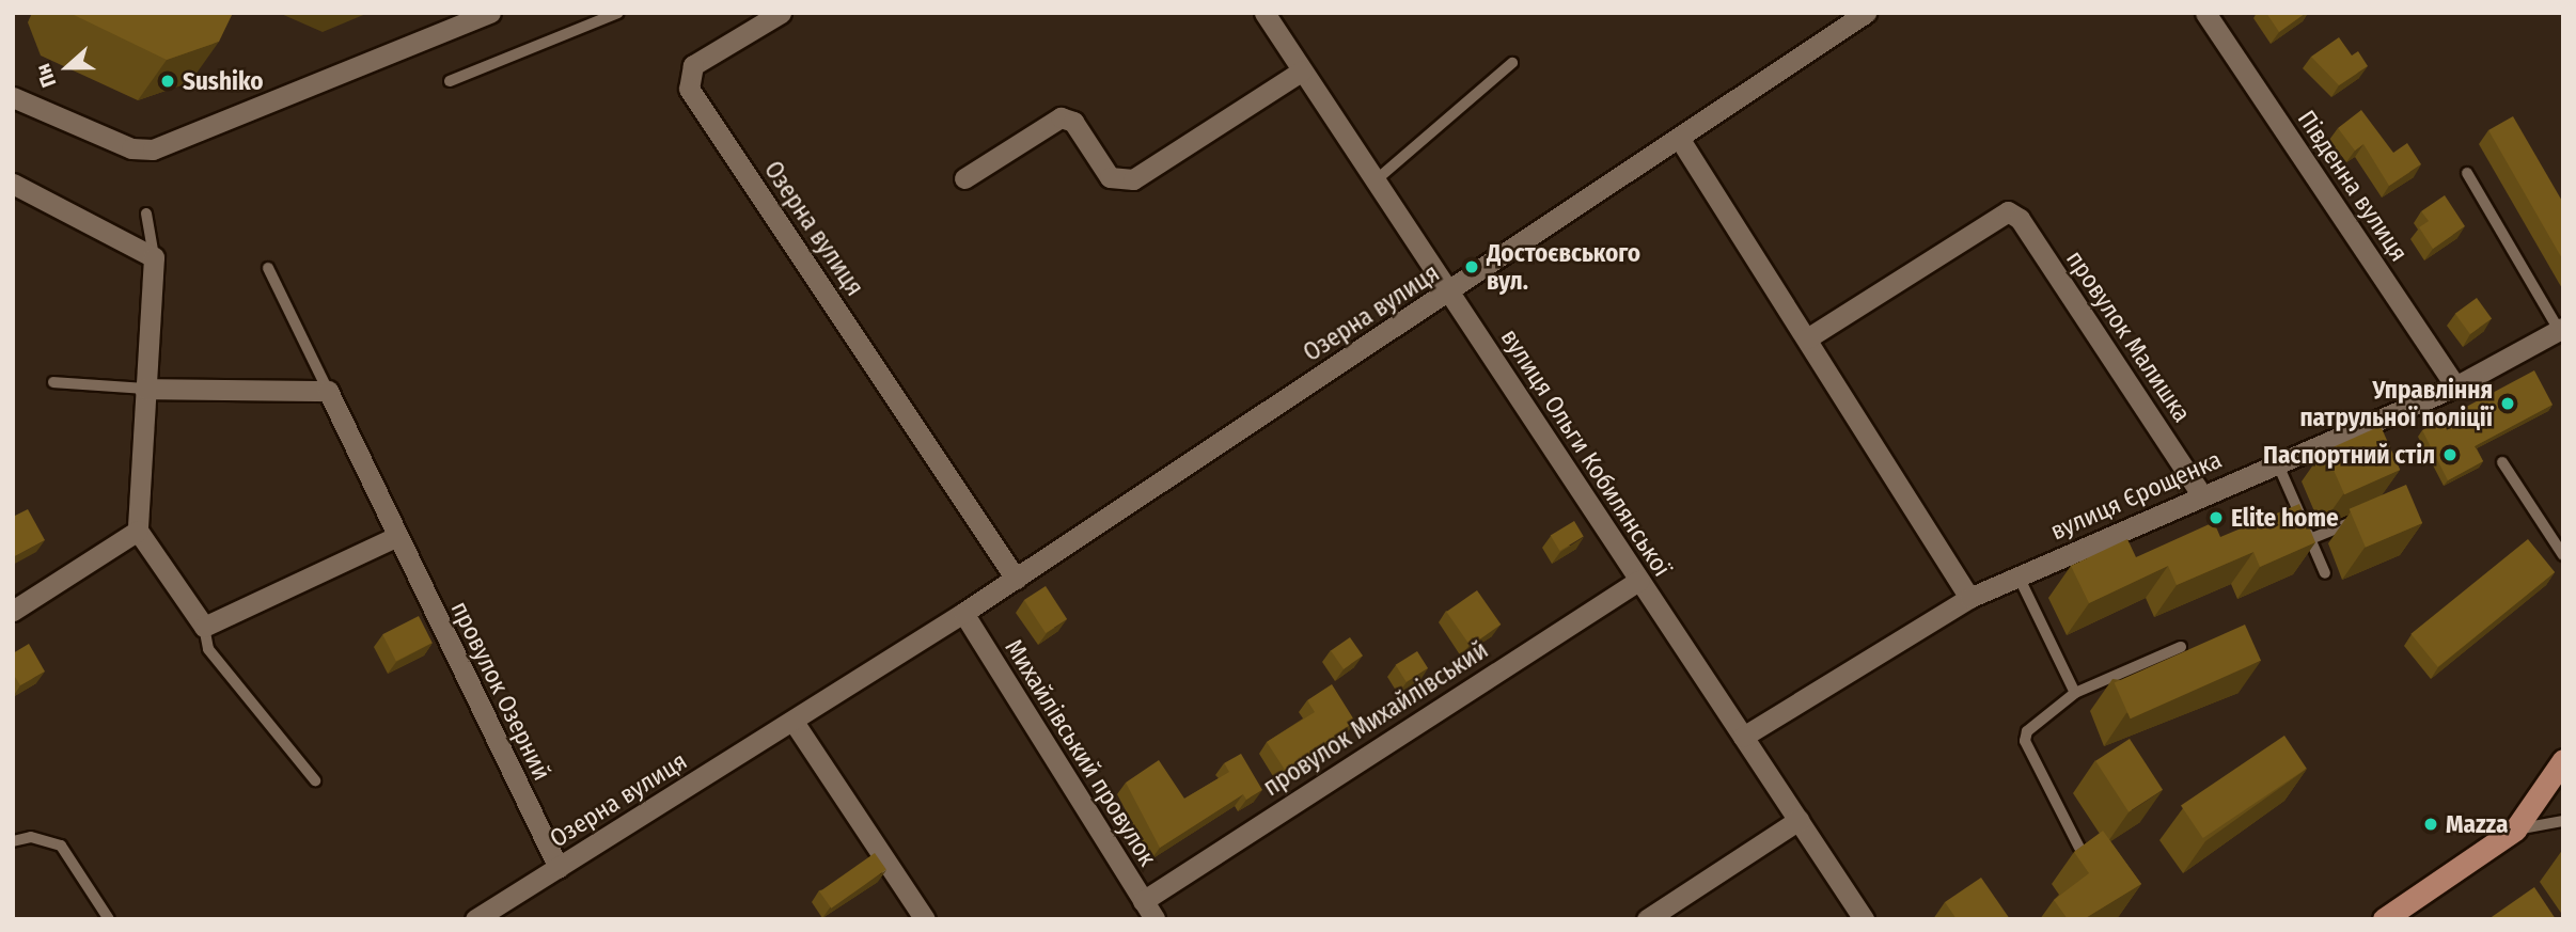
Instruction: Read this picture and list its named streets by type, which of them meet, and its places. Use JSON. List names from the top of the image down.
{
  "streets": {
    "street": [
      "Південна вулиця",
      "Озерна вулиця",
      "провулок Малишка",
      "вулиця Ольги Кобилянської",
      "вулиця Єрощенка",
      "провулок Озерний",
      "провулок Михайлівський",
      "Михайлівський провулок"
    ]
  },
  "crossings": [
    ["Південна вулиця", "вулиця Єрощенка"],
    ["Озерна вулиця", "вулиця Ольги Кобилянської"],
    ["Озерна вулиця", "провулок Озерний"],
    ["Озерна вулиця", "Михайлівський провулок"],
    ["провулок Малишка", "вулиця Єрощенка"],
    ["вулиця Ольги Кобилянської", "вулиця Єрощенка"],
    ["вулиця Ольги Кобилянської", "провулок Михайлівський"],
    ["провулок Михайлівський", "Михайлівський провулок"]
  ],
  "places": [
    "Sushiko",
    "Достоєвського вул.",
    "Управління патрульної поліції",
    "Паспортний стіл",
    "Elite home",
    "Mazza"
  ],
  "north": "left"
}
